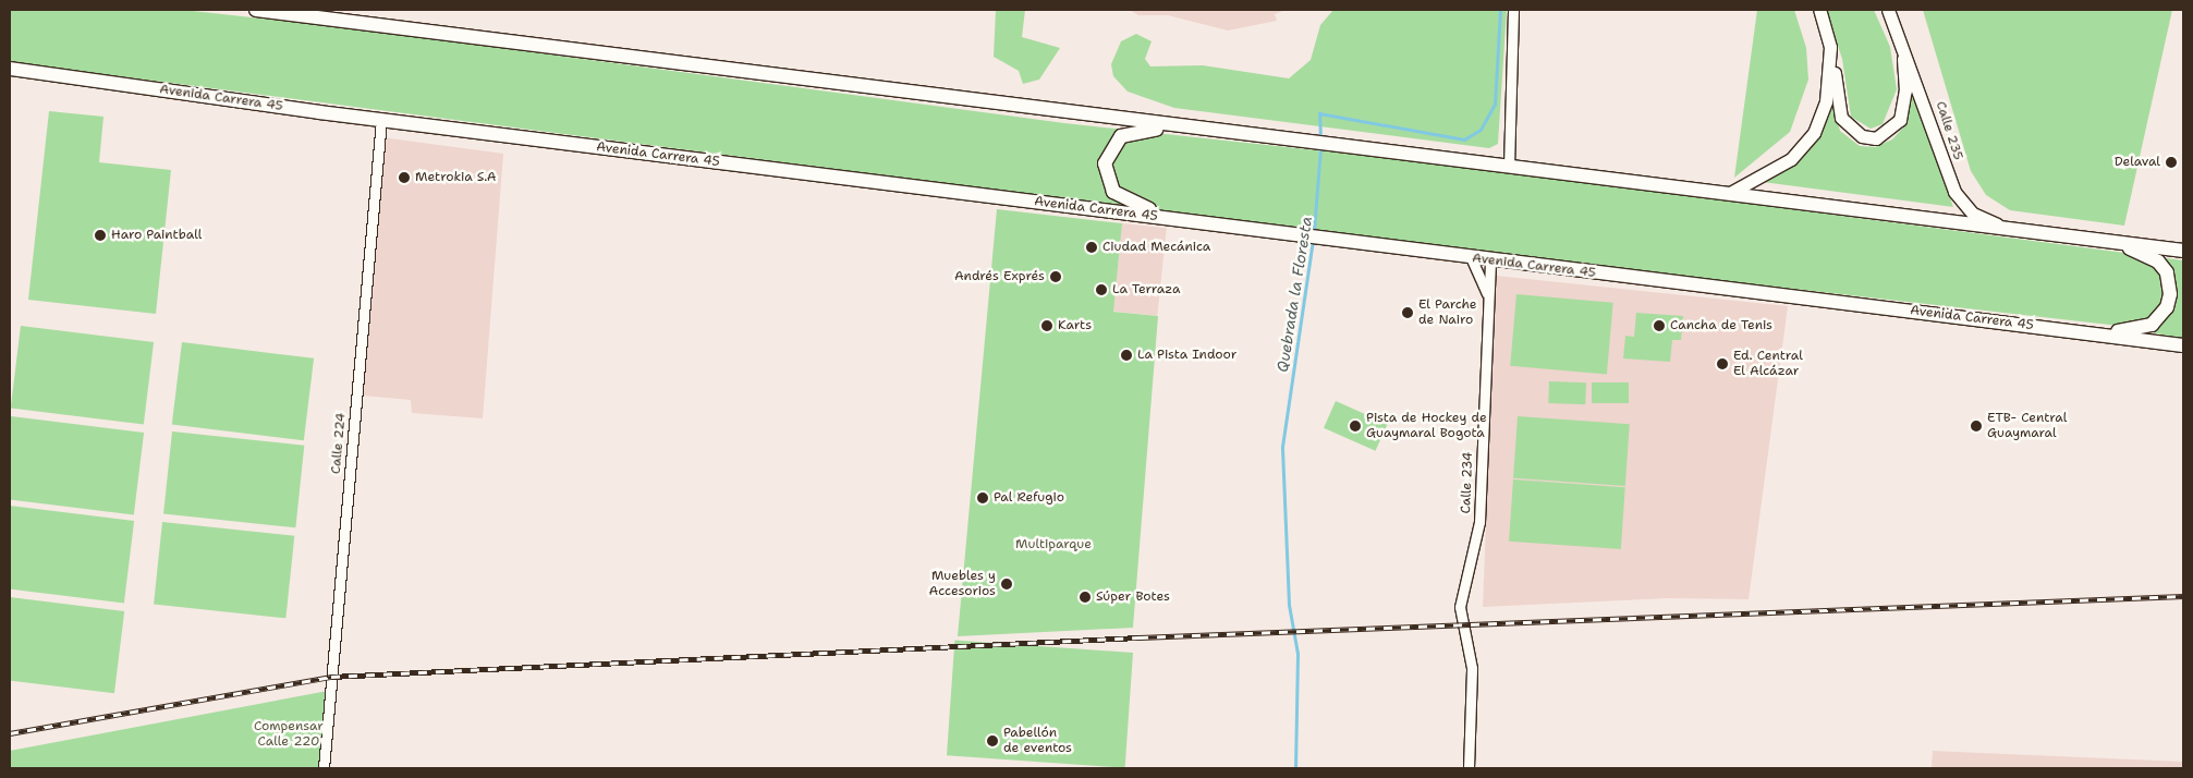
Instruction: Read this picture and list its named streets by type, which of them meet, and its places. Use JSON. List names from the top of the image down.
{
  "streets": {
    "highway": ["Avenida Carrera 45"],
    "main road": ["Calle 235"],
    "street": ["Calle 224", "Calle 234"]
  },
  "crossings": [
    ["Avenida Carrera 45", "Calle 224"],
    ["Avenida Carrera 45", "Calle 234"]
  ],
  "water": ["Quebrada la Floresta"],
  "parks": ["Multiparque", "Compensar Calle 220"],
  "places": [
    "Delaval",
    "Metrokia S.A",
    "Haro Paintball",
    "Ciudad Mecánica",
    "Andrés Exprés",
    "La Terraza",
    "El Parche de Nairo",
    "Karts",
    "Cancha de Tenis",
    "La Pista Indoor",
    "Ed. Central El Alcázar",
    "Pista de Hockey de Guaymaral Bogota",
    "ETB- Central Guaymaral",
    "Pal Refugio",
    "Muebles y Accesorios",
    "Súper Botes",
    "Pabellón de eventos"
  ]
}
